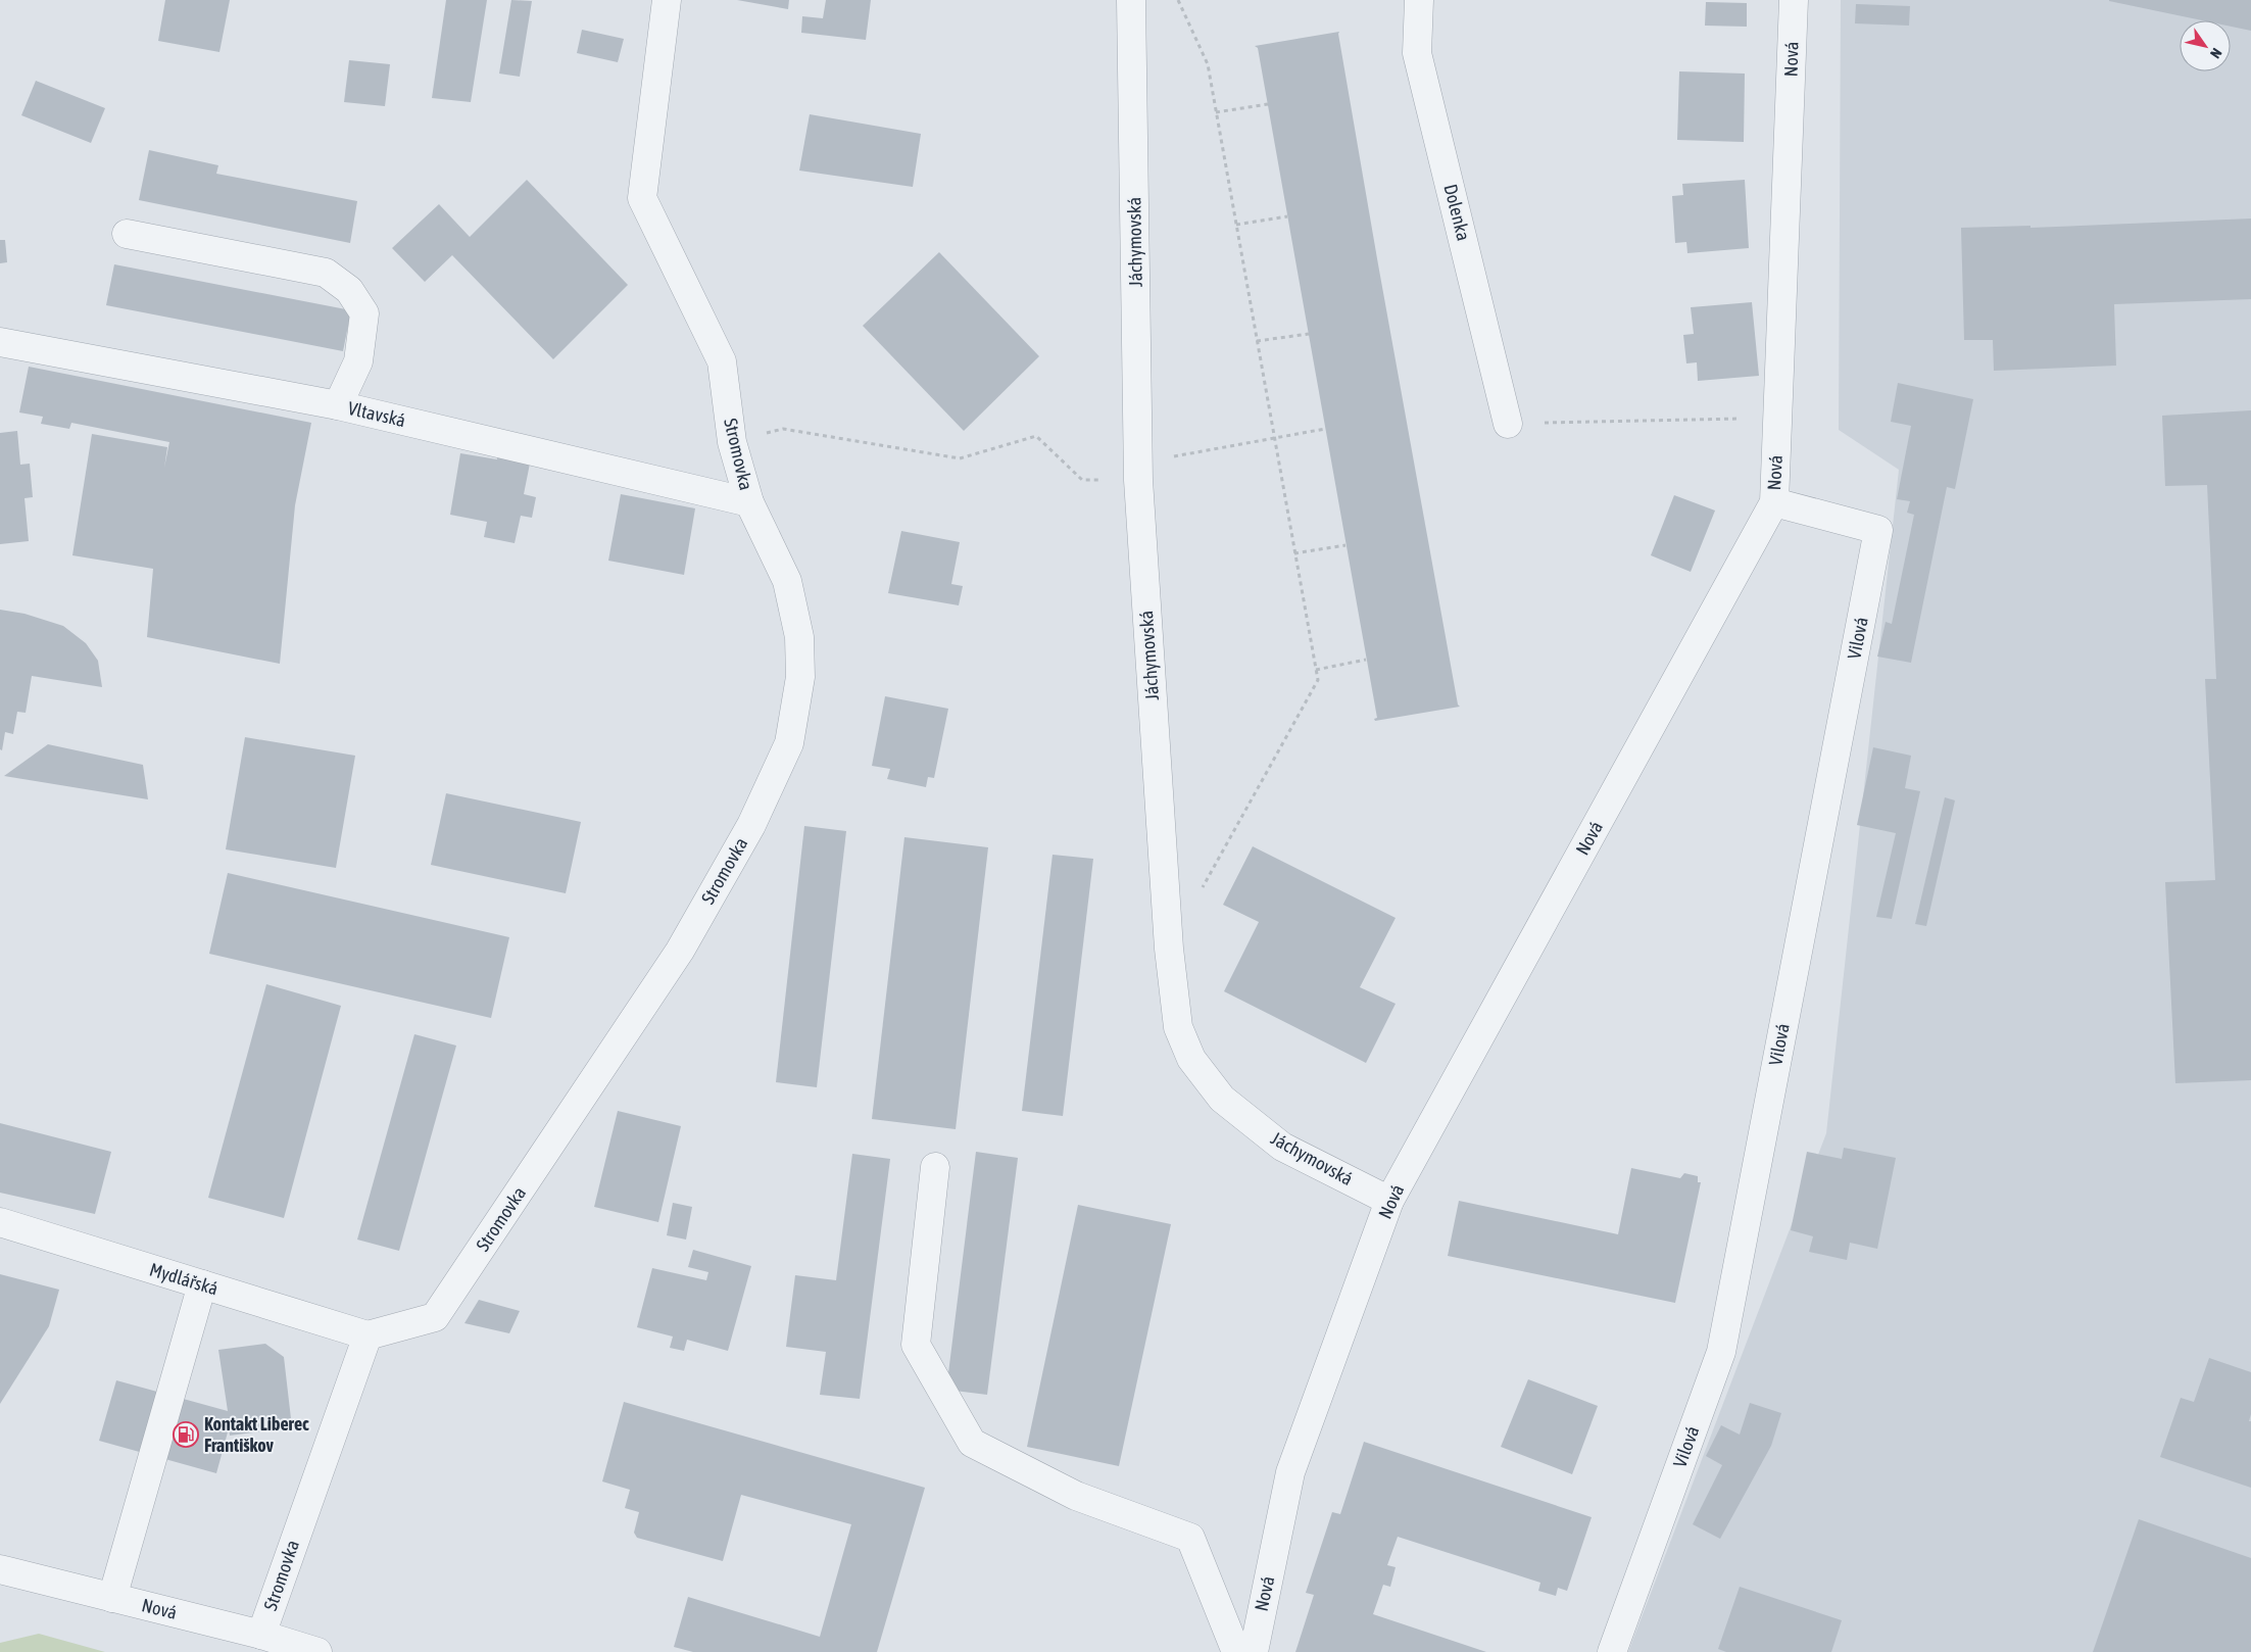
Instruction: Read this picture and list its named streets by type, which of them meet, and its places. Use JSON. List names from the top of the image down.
{
  "streets": {
    "street": [
      "Nová",
      "Dolenka",
      "Jáchymovská",
      "Vltavská",
      "Stromovka",
      "Vilová",
      "Mydlářská"
    ]
  },
  "crossings": [
    ["Nová", "Jáchymovská"],
    ["Nová", "Stromovka"],
    ["Nová", "Vilová"],
    ["Vltavská", "Stromovka"],
    ["Stromovka", "Mydlářská"]
  ],
  "places": {
    "fuel station": ["Kontakt Liberec Františkov"]
  },
  "north": "bottom right"
}
